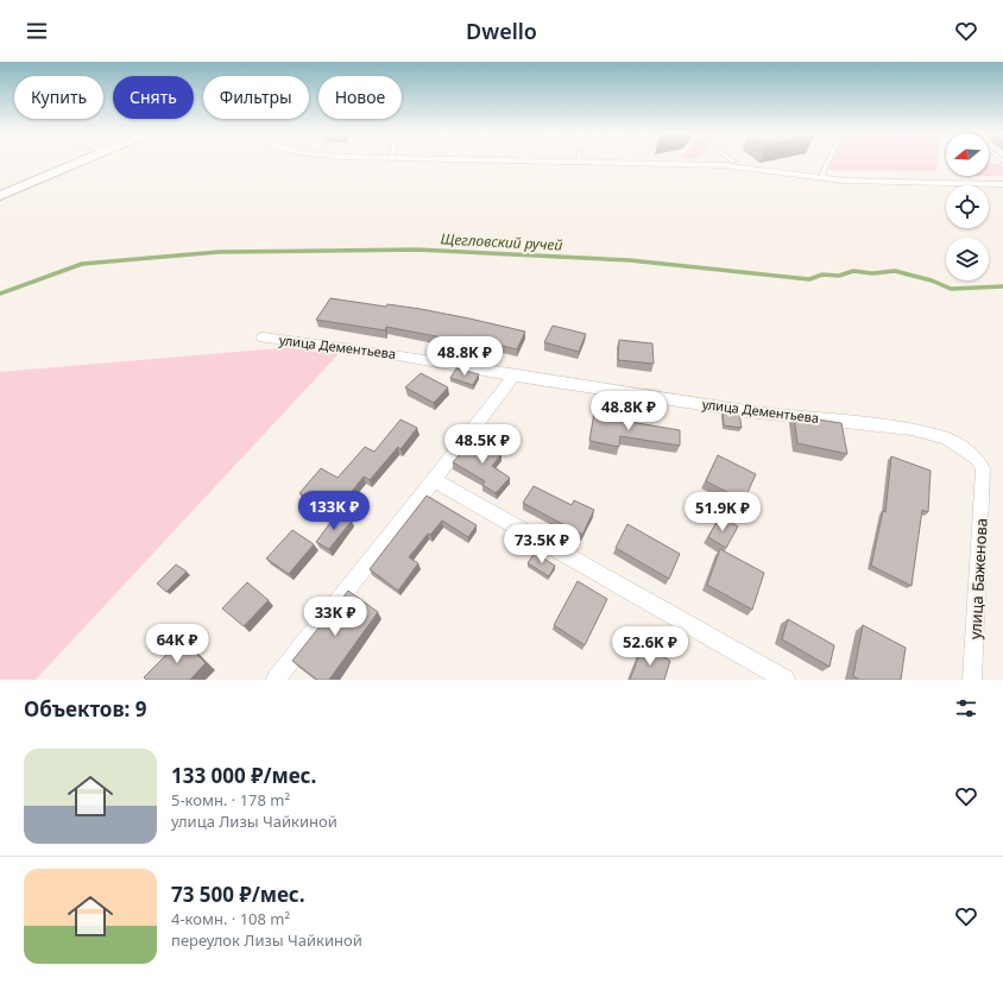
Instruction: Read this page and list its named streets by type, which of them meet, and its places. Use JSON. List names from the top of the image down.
{
  "streets": {
    "street": ["улица Дементьева", "улица Баженова"]
  },
  "crossings": [
    ["улица Дементьева", "улица Баженова"]
  ],
  "water": ["Щегловский ручей"],
  "north": "left",
  "page": {
    "header": "Dwello",
    "chip": [
      "Купить",
      "Снять",
      "Фильтры",
      "Новое"
    ],
    "price": [
      "48.8K ₽",
      "48.8K ₽",
      "48.5K ₽",
      "133K ₽",
      "51.9K ₽",
      "73.5K ₽",
      "33K ₽",
      "64K ₽",
      "52.6K ₽"
    ],
    "heading": "Объектов: 9",
    "list": [
      {
        "name": "133 000 ₽/мес.",
        "note": "5-комн. · 178 m² · улица Лизы Чайкиной"
      },
      {
        "name": "73 500 ₽/мес.",
        "note": "4-комн. · 108 m² · переулок Лизы Чайкиной"
      }
    ]
  }
}
